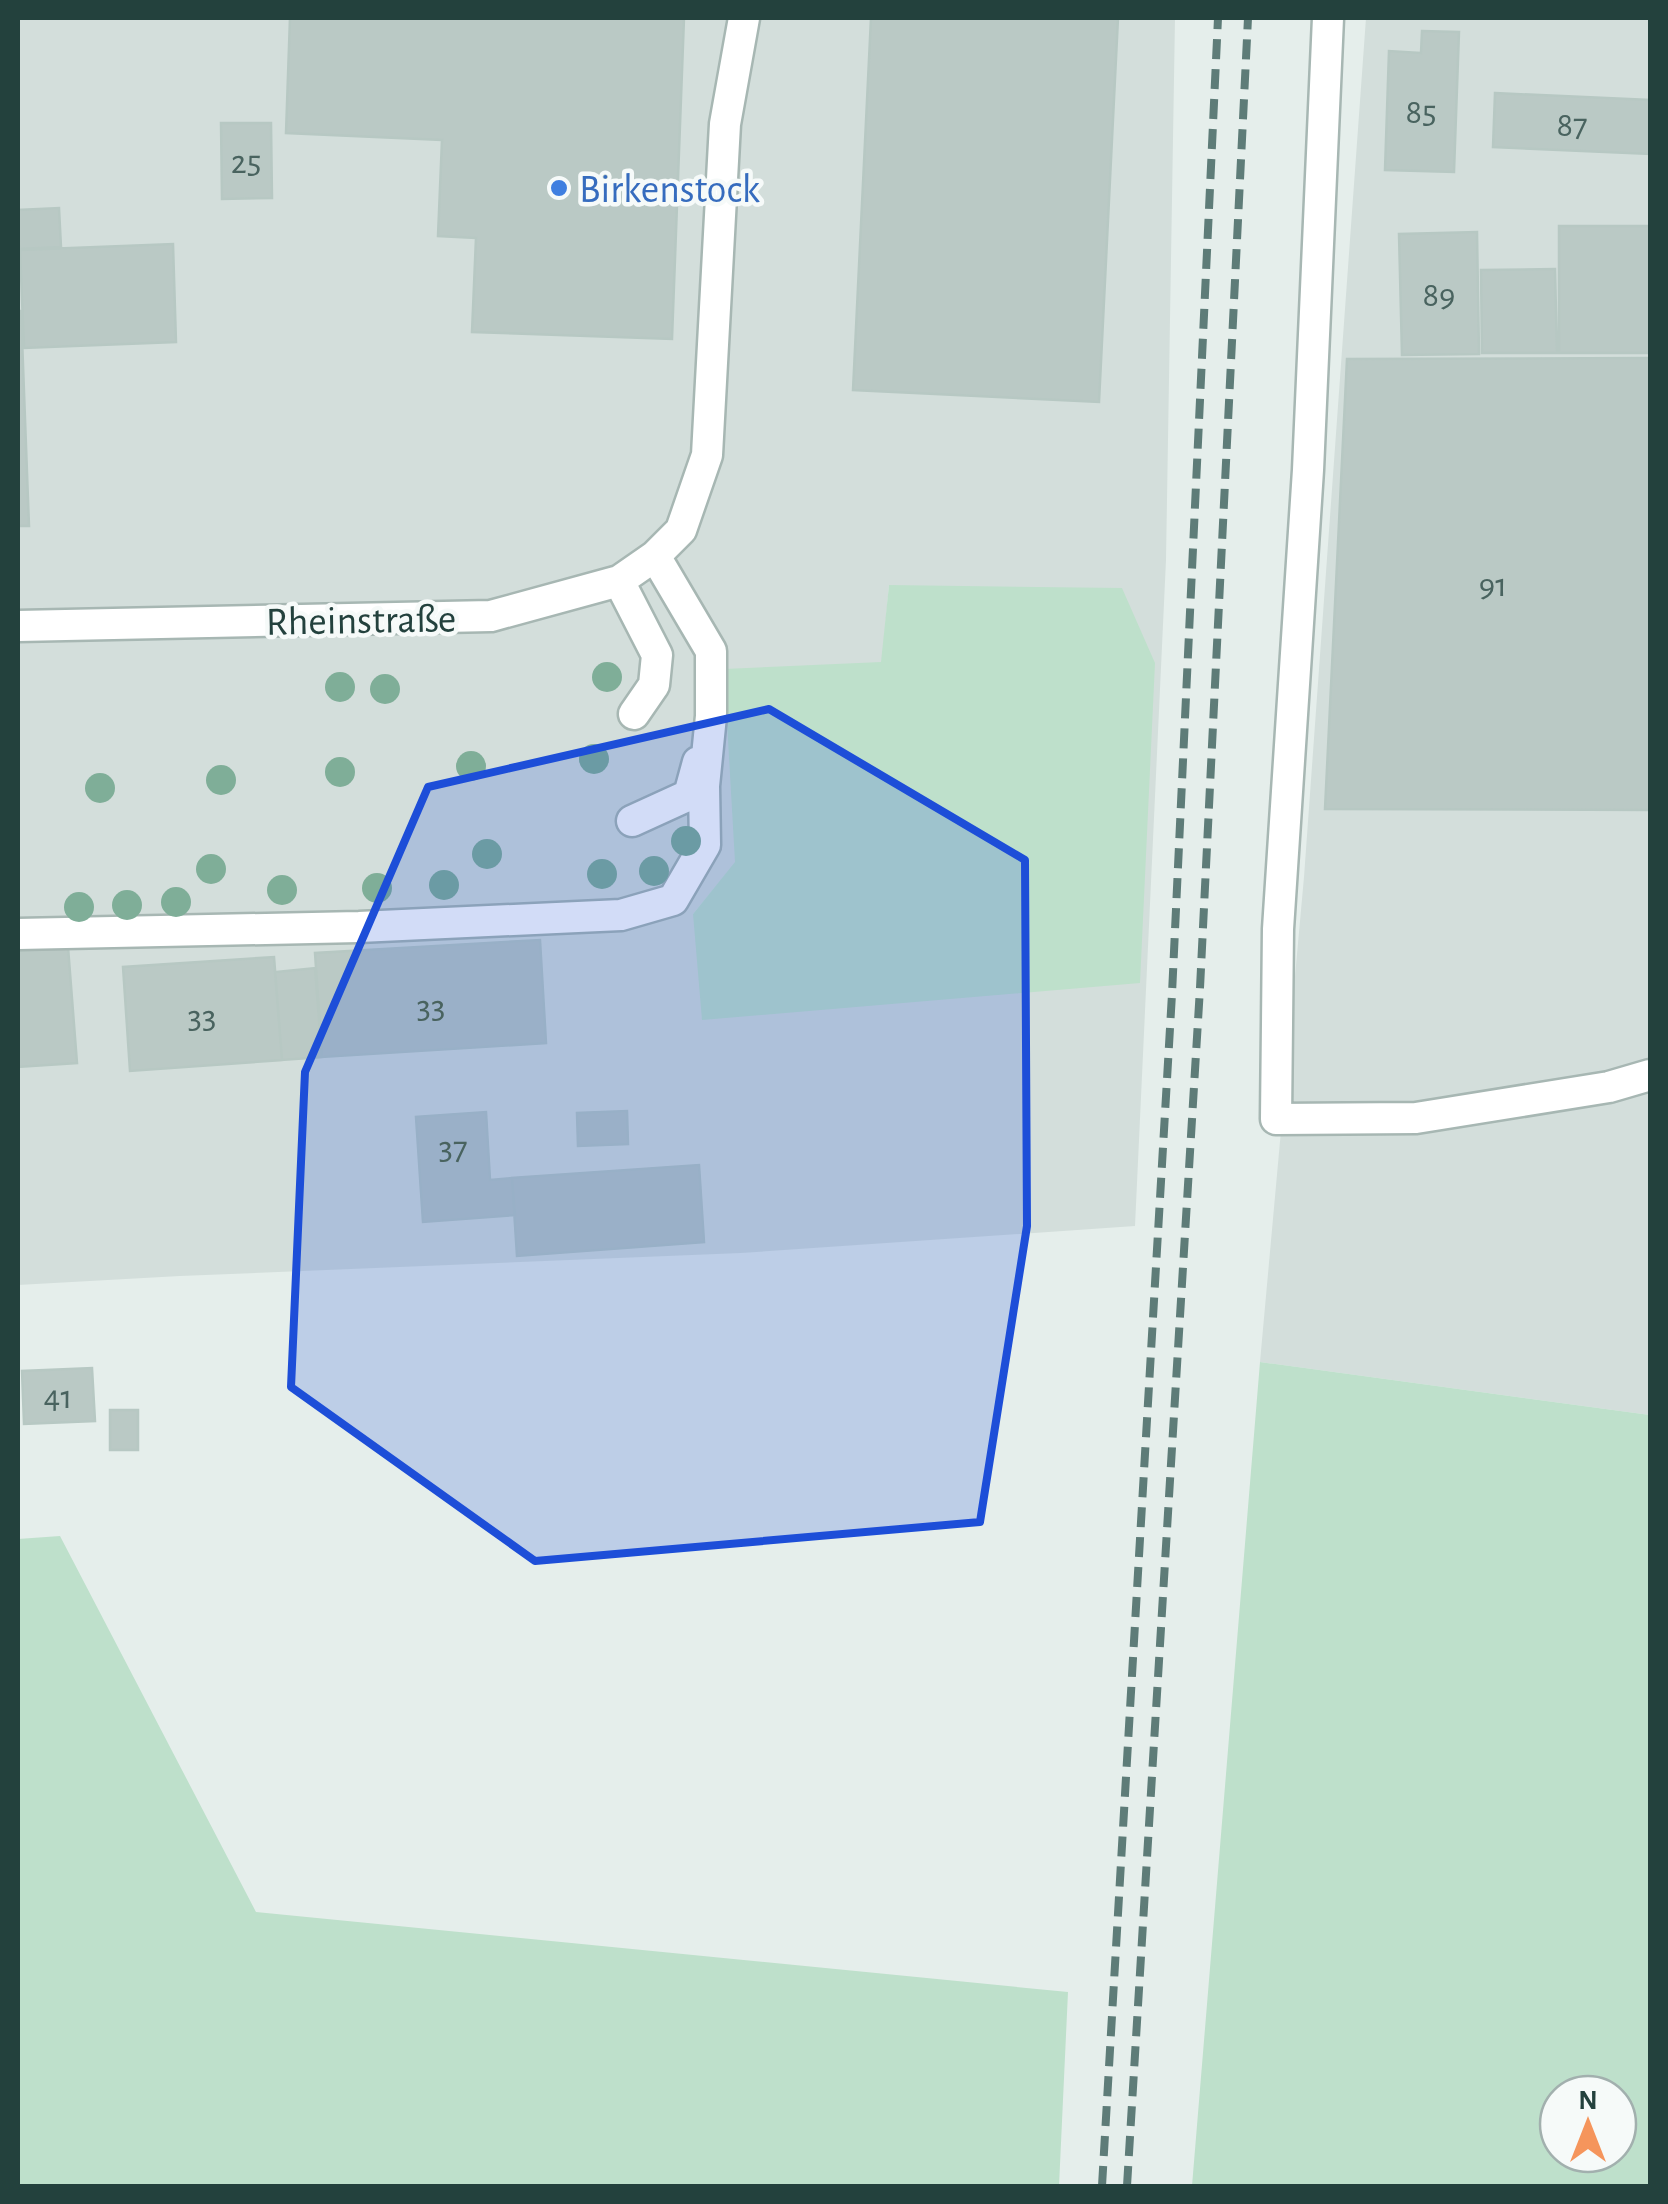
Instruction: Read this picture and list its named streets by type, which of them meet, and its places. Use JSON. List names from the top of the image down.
{
  "streets": {
    "street": ["Rheinstraße"]
  },
  "places": ["Birkenstock"],
  "house_numbers": [
    "85",
    "87",
    "25",
    "89",
    "91",
    "33",
    "33",
    "37",
    "41"
  ],
  "north": "top"
}
